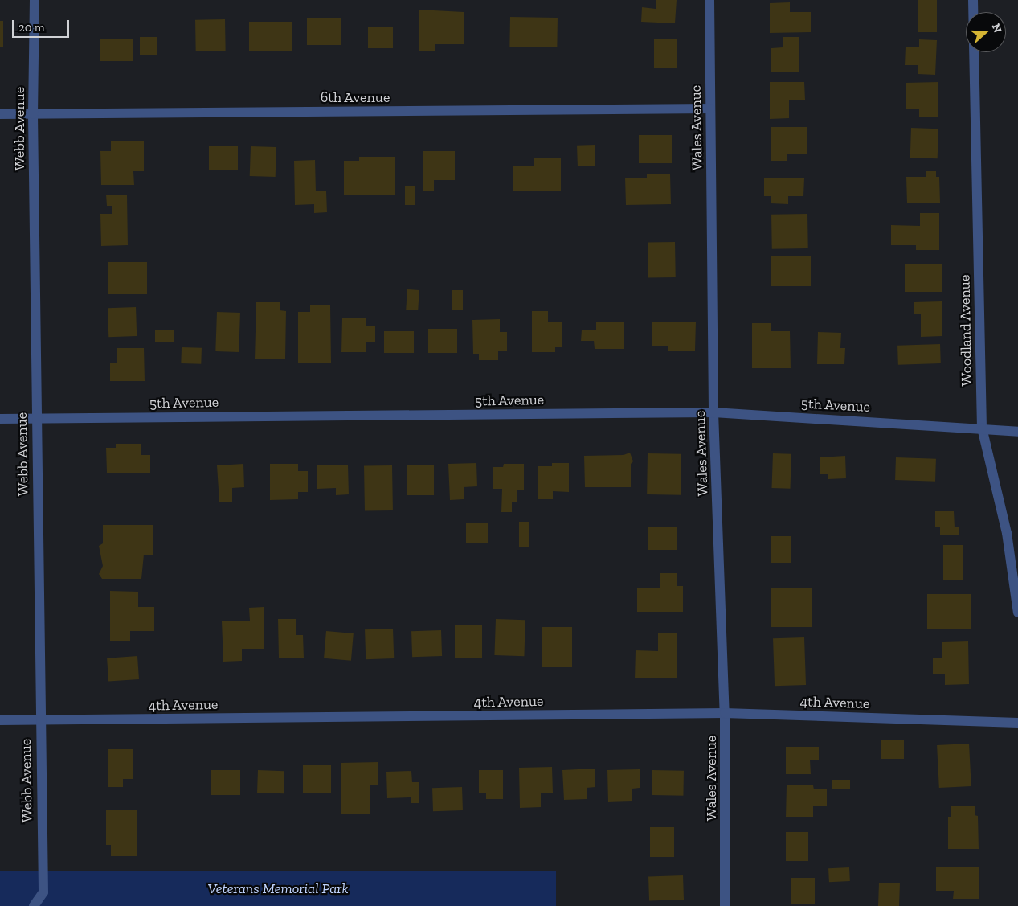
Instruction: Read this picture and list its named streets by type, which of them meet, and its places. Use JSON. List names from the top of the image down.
{
  "streets": {
    "street": [
      "6th Avenue",
      "Wales Avenue",
      "Webb Avenue",
      "Woodland Avenue",
      "5th Avenue",
      "4th Avenue"
    ]
  },
  "crossings": [
    ["6th Avenue", "Wales Avenue"],
    ["6th Avenue", "Webb Avenue"],
    ["Wales Avenue", "5th Avenue"],
    ["Wales Avenue", "4th Avenue"],
    ["Webb Avenue", "5th Avenue"],
    ["Webb Avenue", "4th Avenue"],
    ["Woodland Avenue", "5th Avenue"]
  ],
  "parks": ["Veterans Memorial Park"],
  "scale_bar": "20 m",
  "north": "right"
}
